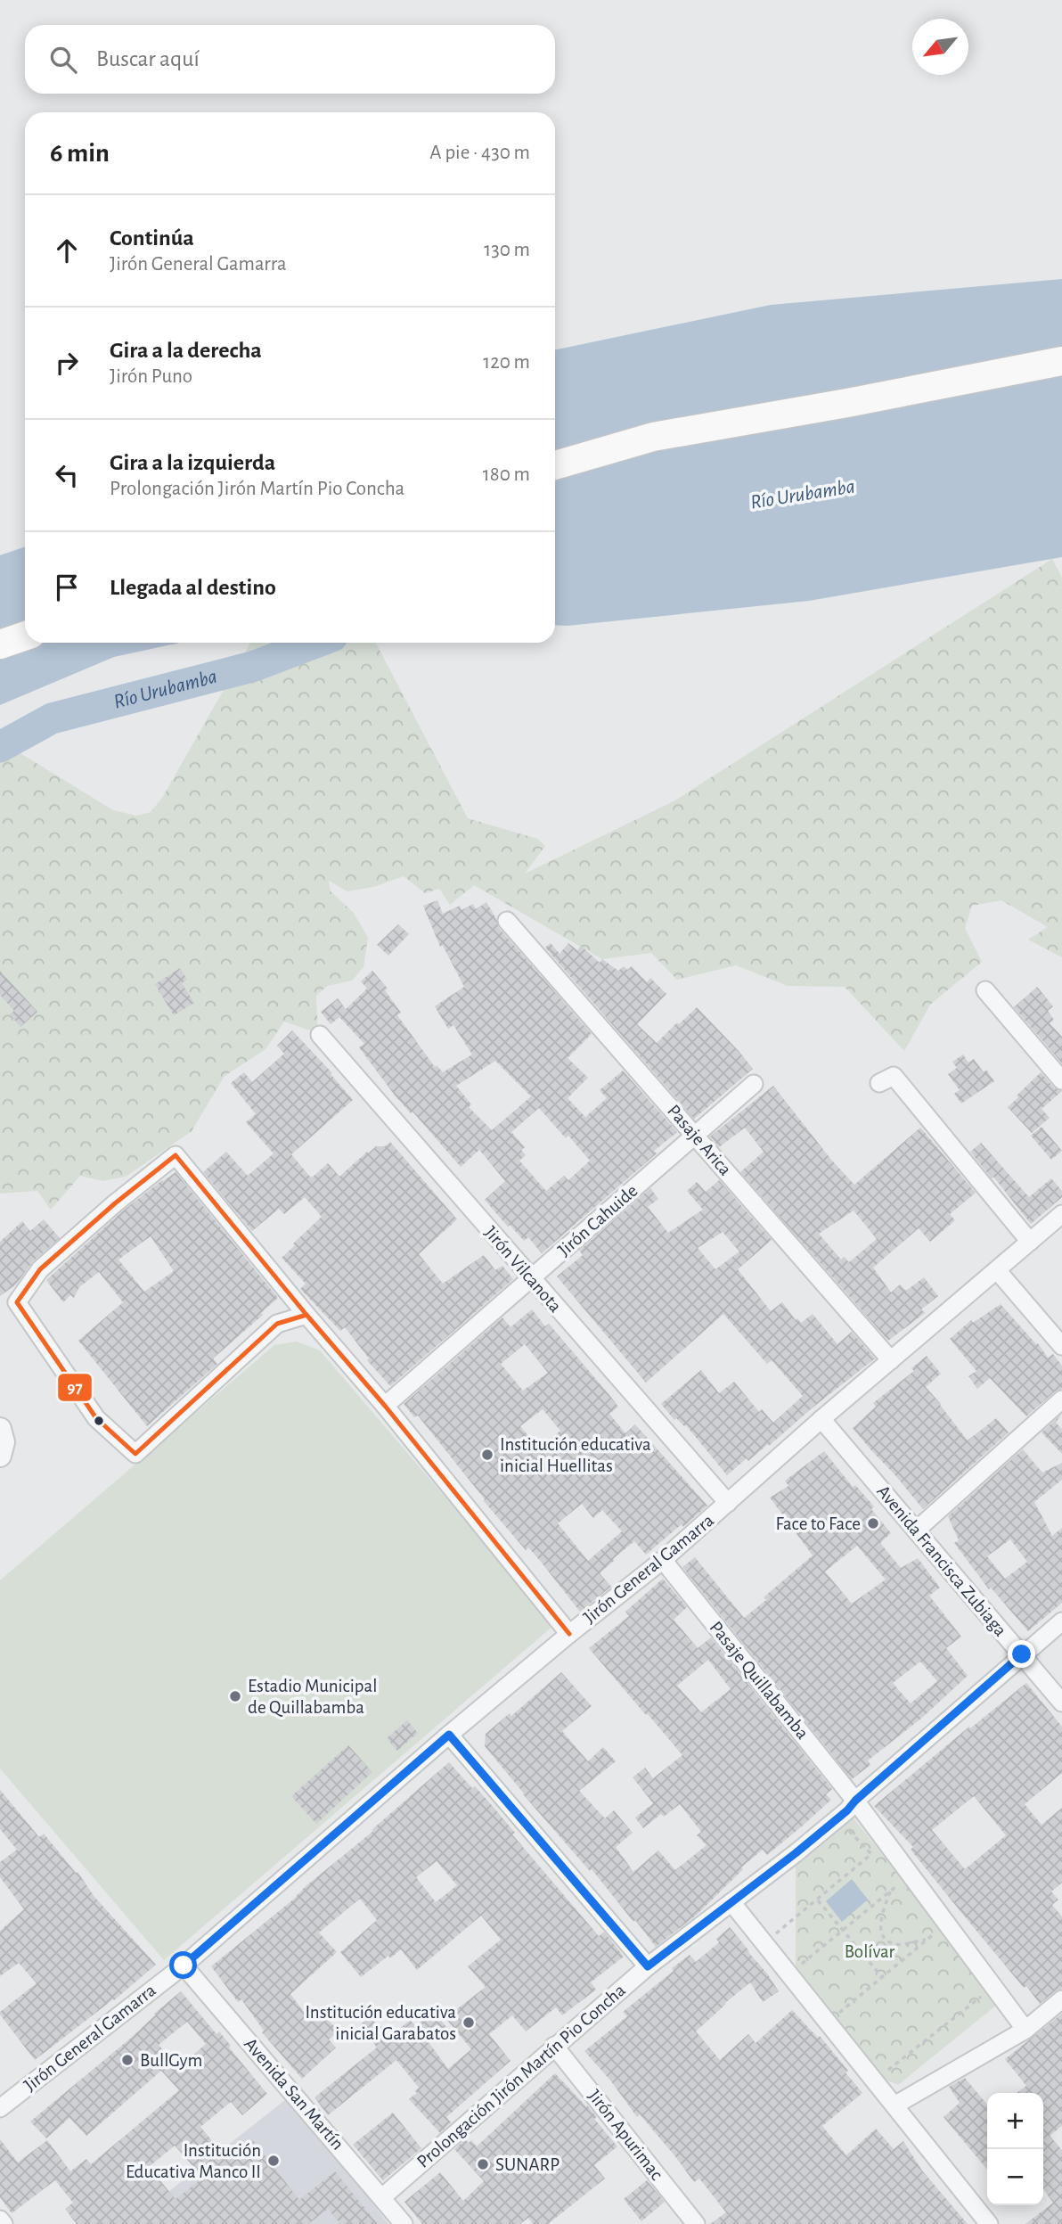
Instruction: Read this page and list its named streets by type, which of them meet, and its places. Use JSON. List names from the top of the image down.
{
  "streets": {
    "street": [
      "Pasaje Arica",
      "Jirón Cahuide",
      "Jirón Vilcanota",
      "Avenida Francisca Zubiaga",
      "Jirón General Gamarra",
      "Pasaje Quillabamba",
      "Prolongación Jirón Martín Pio Concha",
      "Avenida San Martín",
      "Jirón Apurimac"
    ]
  },
  "crossings": [
    ["Pasaje Arica", "Jirón Cahuide"],
    ["Pasaje Arica", "Jirón General Gamarra"],
    ["Jirón Cahuide", "Jirón Vilcanota"],
    ["Jirón Vilcanota", "Jirón General Gamarra"],
    ["Avenida Francisca Zubiaga", "Jirón General Gamarra"],
    ["Avenida Francisca Zubiaga", "Prolongación Jirón Martín Pio Concha"],
    ["Jirón General Gamarra", "Pasaje Quillabamba"],
    ["Jirón General Gamarra", "Avenida San Martín"],
    ["Pasaje Quillabamba", "Prolongación Jirón Martín Pio Concha"],
    ["Prolongación Jirón Martín Pio Concha", "Avenida San Martín"],
    ["Prolongación Jirón Martín Pio Concha", "Jirón Apurimac"]
  ],
  "water": ["Río Urubamba"],
  "parks": ["Bolívar"],
  "places": [
    "Institución educativa inicial Huellitas",
    "Face to Face",
    "Estadio Municipal de Quillabamba",
    "Institución educativa inicial Garabatos",
    "BullGym",
    "Institución Educativa Manco II",
    "SUNARP"
  ],
  "lines": ["transit line 97"],
  "north": "bottom left",
  "page": {
    "search": "Buscar aquí",
    "heading": ["6 min", "A pie · 430 m"],
    "list": [
      ["Continúa", "Jirón General Gamarra", "130 m"],
      ["Gira a la derecha", "Jirón Puno", "120 m"],
      ["Gira a la izquierda", "Prolongación Jirón Martín Pio Concha", "180 m"],
      "Llegada al destino"
    ],
    "map_buttons": ["+", "−"]
  }
}
